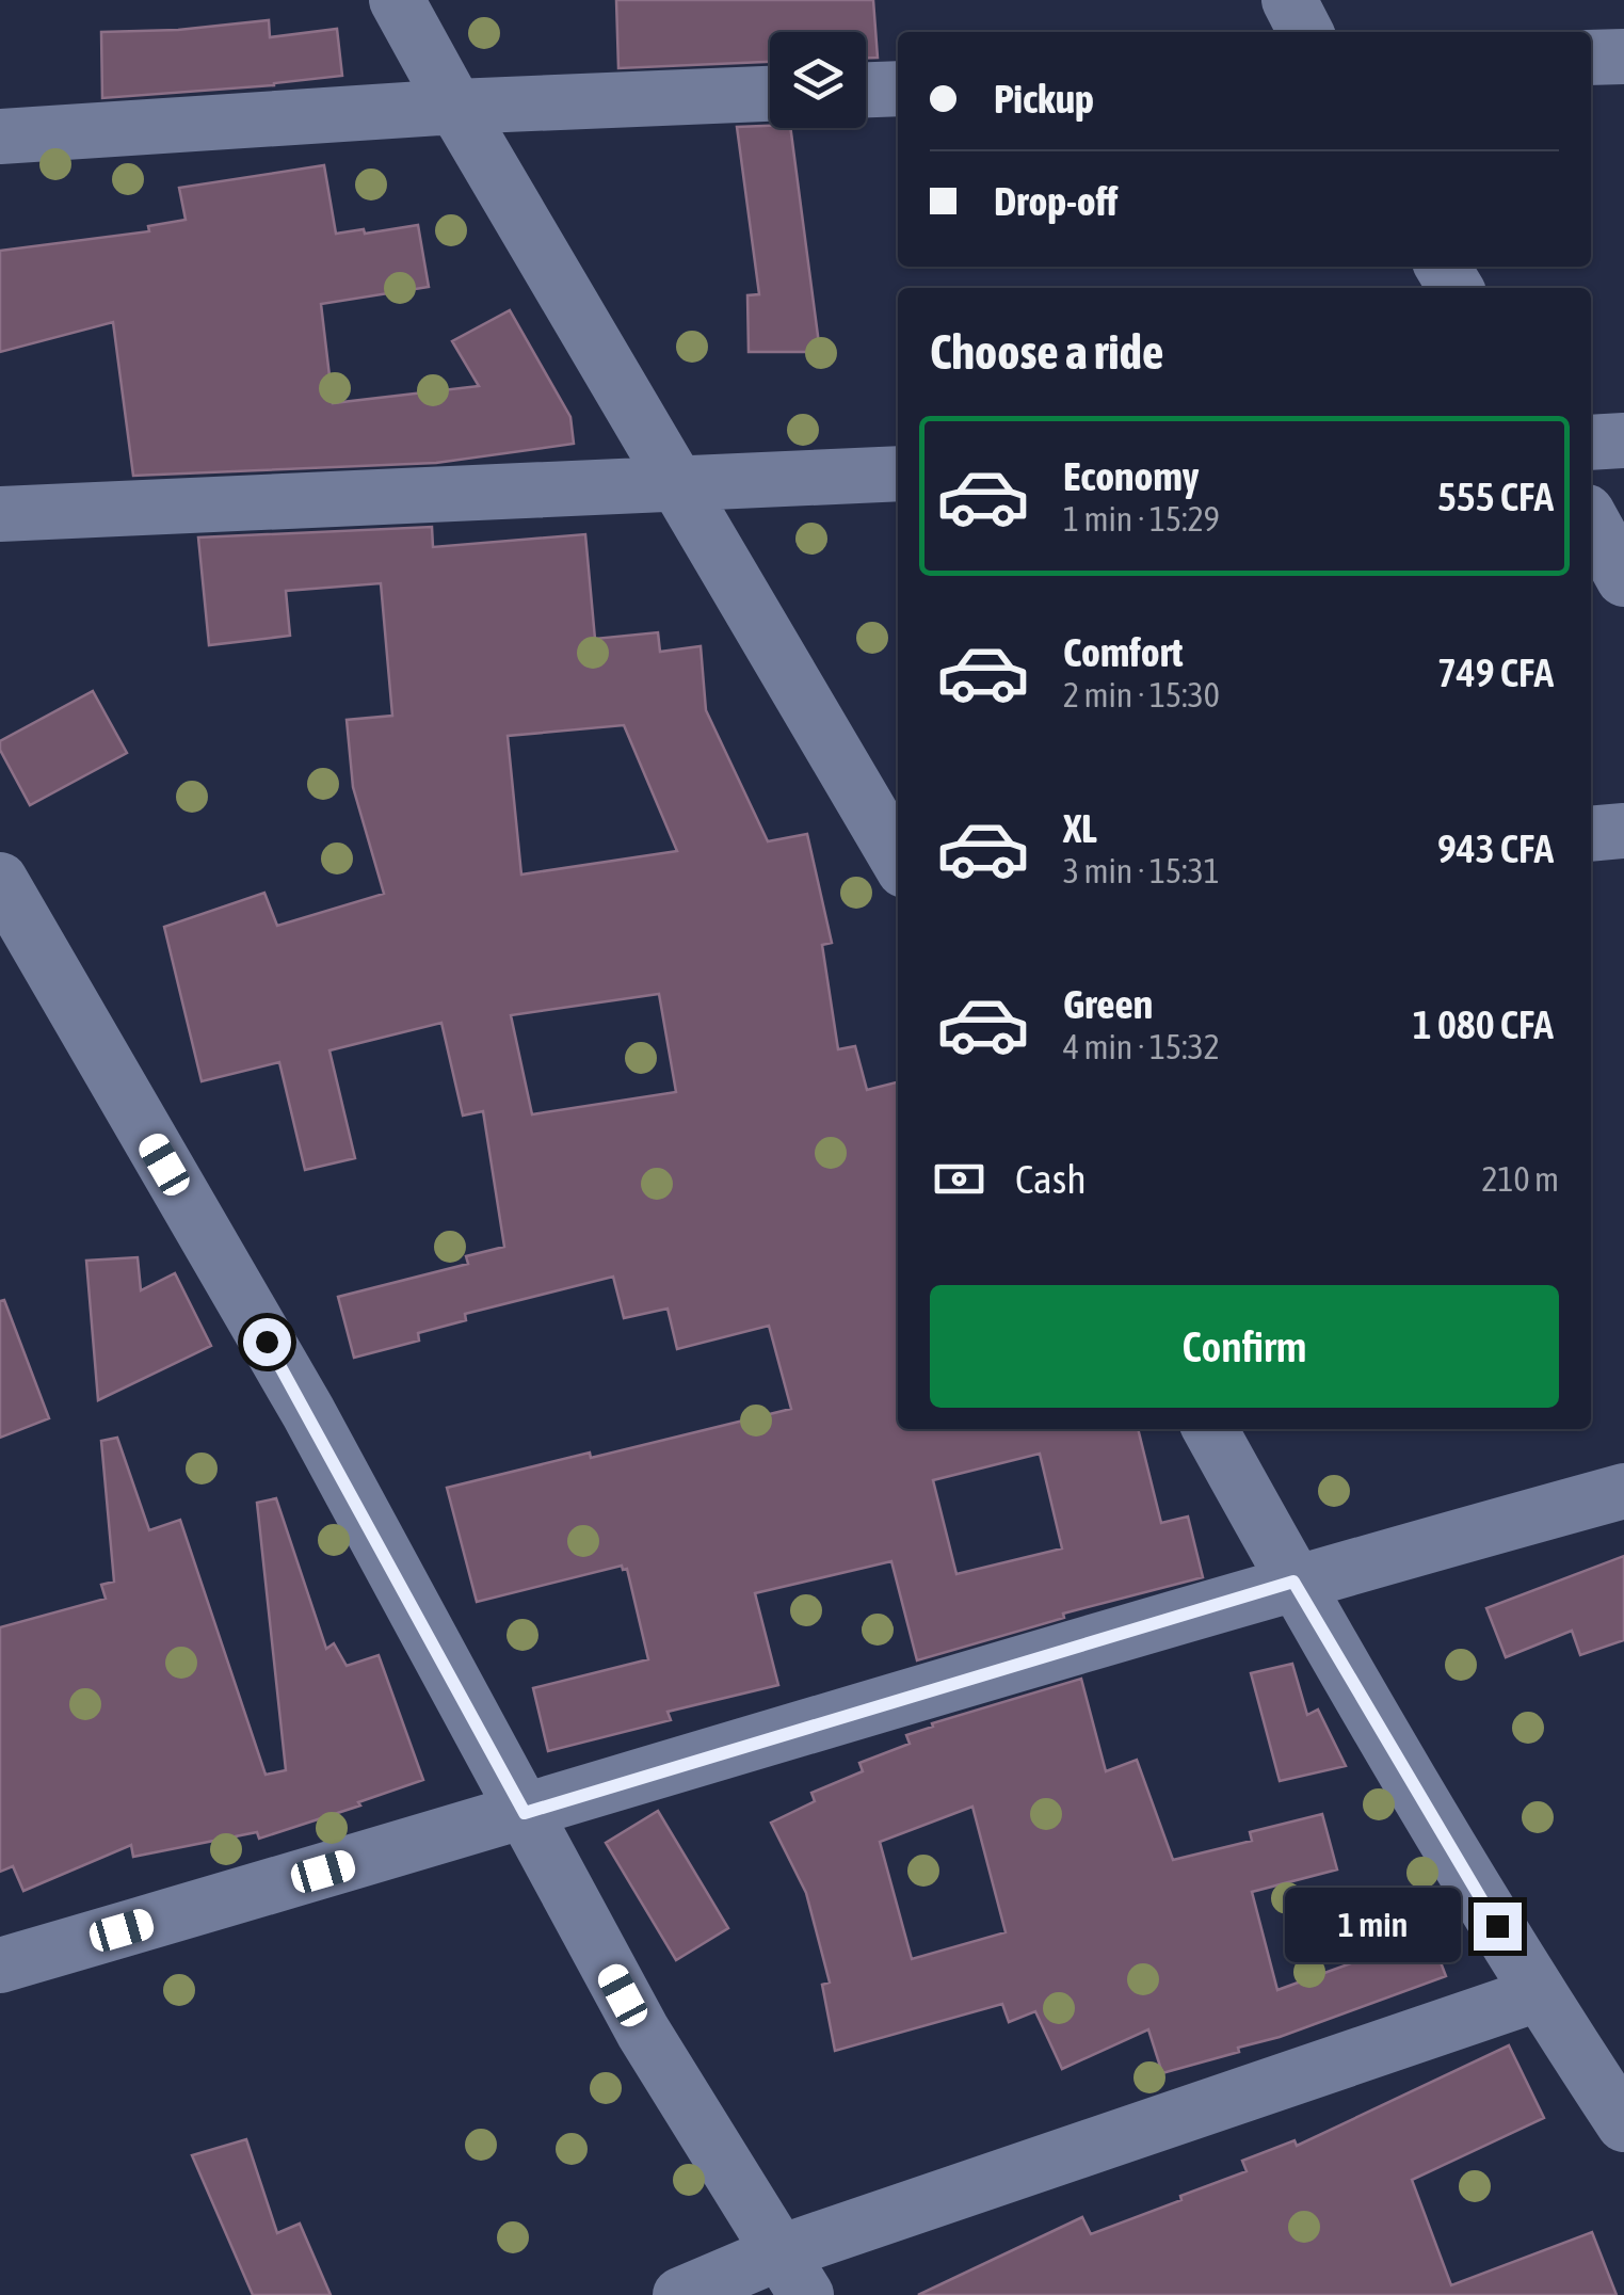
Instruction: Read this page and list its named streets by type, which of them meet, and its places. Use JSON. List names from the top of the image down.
{
  "page": {
    "banner": ["Pickup", "Drop-off"],
    "heading": "Choose a ride",
    "list": [
      {
        "name": "Economy",
        "note": "1 min · 15:29",
        "value": "555 CFA"
      },
      {
        "name": "Comfort",
        "note": "2 min · 15:30",
        "value": "749 CFA"
      },
      {
        "name": "XL",
        "note": "3 min · 15:31",
        "value": "943 CFA"
      },
      {
        "name": "Green",
        "note": "4 min · 15:32",
        "value": "1 080 CFA"
      }
    ],
    "pay": ["Cash", "210 m"],
    "buttons": "Confirm",
    "bubble": "1 min"
  }
}
